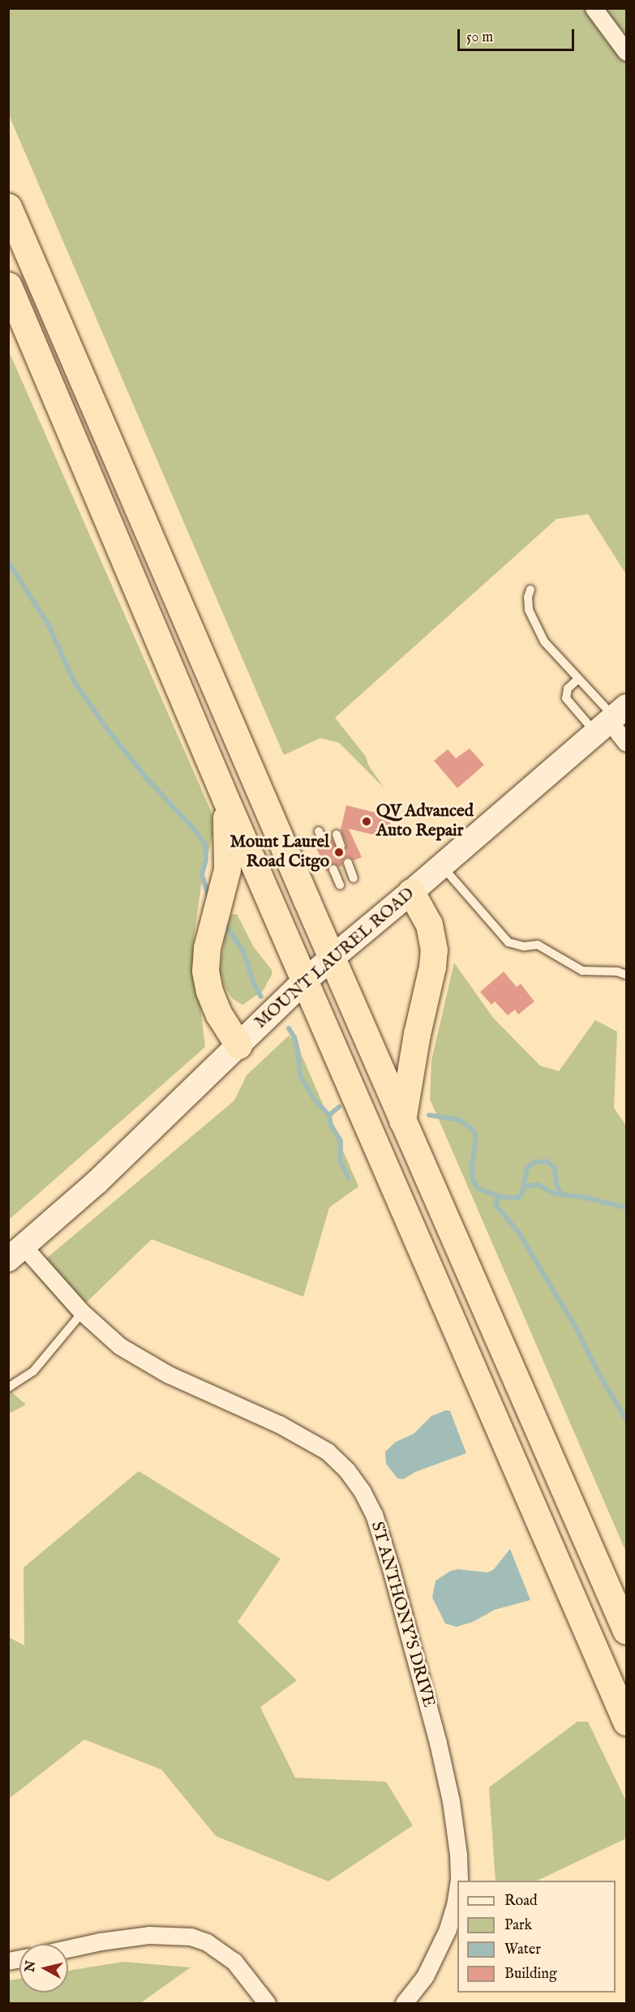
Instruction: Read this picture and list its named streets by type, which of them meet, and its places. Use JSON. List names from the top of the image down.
{
  "streets": {
    "main road": ["MOUNT LAUREL ROAD"],
    "street": ["ST ANTHONY'S DRIVE"]
  },
  "crossings": [
    ["MOUNT LAUREL ROAD", "ST ANTHONY'S DRIVE"]
  ],
  "places": ["QV Advanced Auto Repair", "Mount Laurel Road Citgo"],
  "legend": [
    "Road",
    "Park",
    "Water",
    "Building"
  ],
  "scale_bar": "50 m",
  "north": "left"
}
